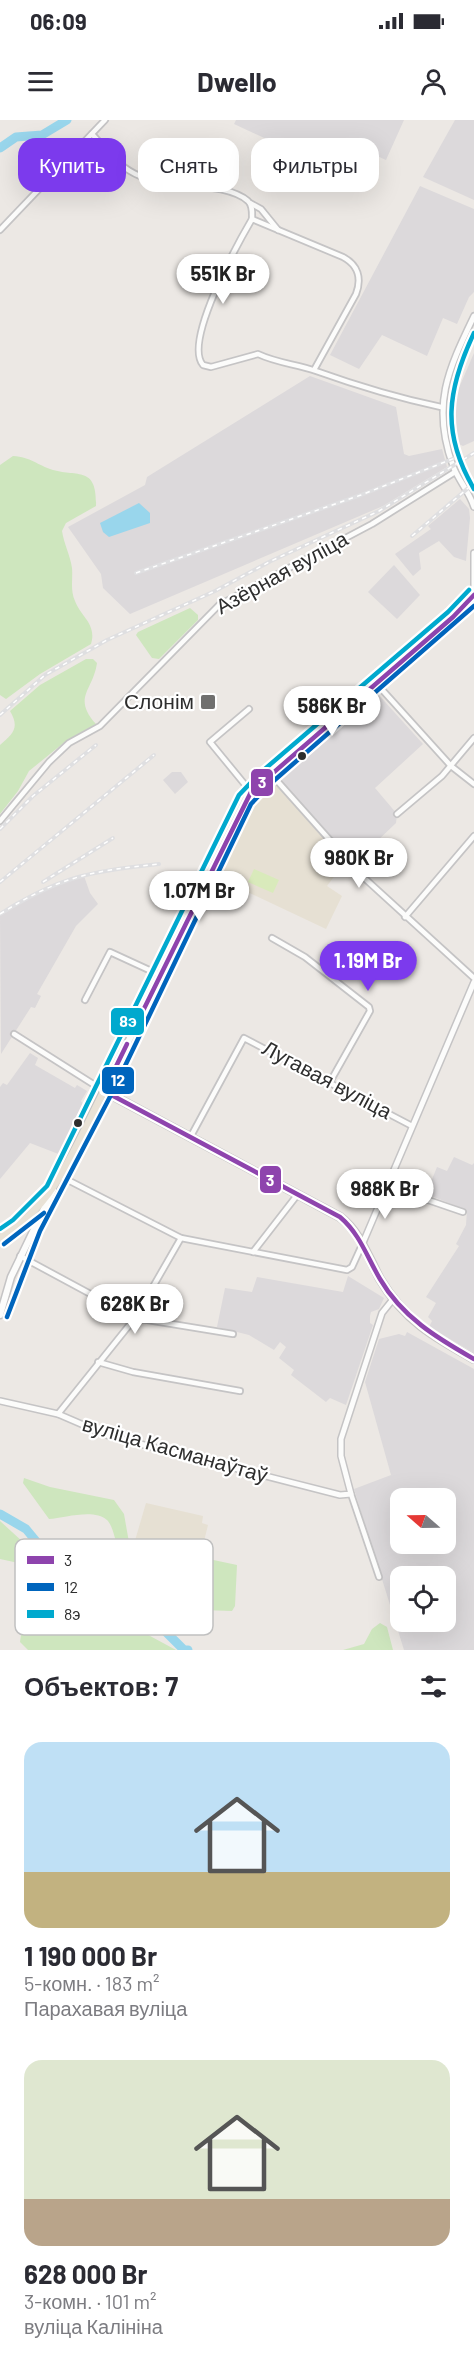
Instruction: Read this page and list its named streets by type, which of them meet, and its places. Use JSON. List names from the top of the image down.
{
  "streets": {
    "street": ["Азёрная вуліца", "Лугавая вуліца", "вуліца Касманаўтаў"]
  },
  "places": {
    "transit": ["Слонім"]
  },
  "lines": ["transit line 8э", "transit line 3", "transit line 12"],
  "legend": ["3", "12", "8э"],
  "north": "left",
  "page": {
    "status": "06:09",
    "header": "Dwello",
    "chip": ["Купить", "Снять", "Фильтры"],
    "price": [
      "551K Br",
      "586K Br",
      "980K Br",
      "1.07M Br",
      "1.19M Br",
      "988K Br",
      "628K Br"
    ],
    "heading": "Объектов: 7",
    "list": [
      {
        "name": "1 190 000 Br",
        "note": "5-комн. · 183 m² · Парахавая вуліца"
      },
      {
        "name": "628 000 Br",
        "note": "3-комн. · 101 m² · вуліца Калініна"
      }
    ]
  }
}
